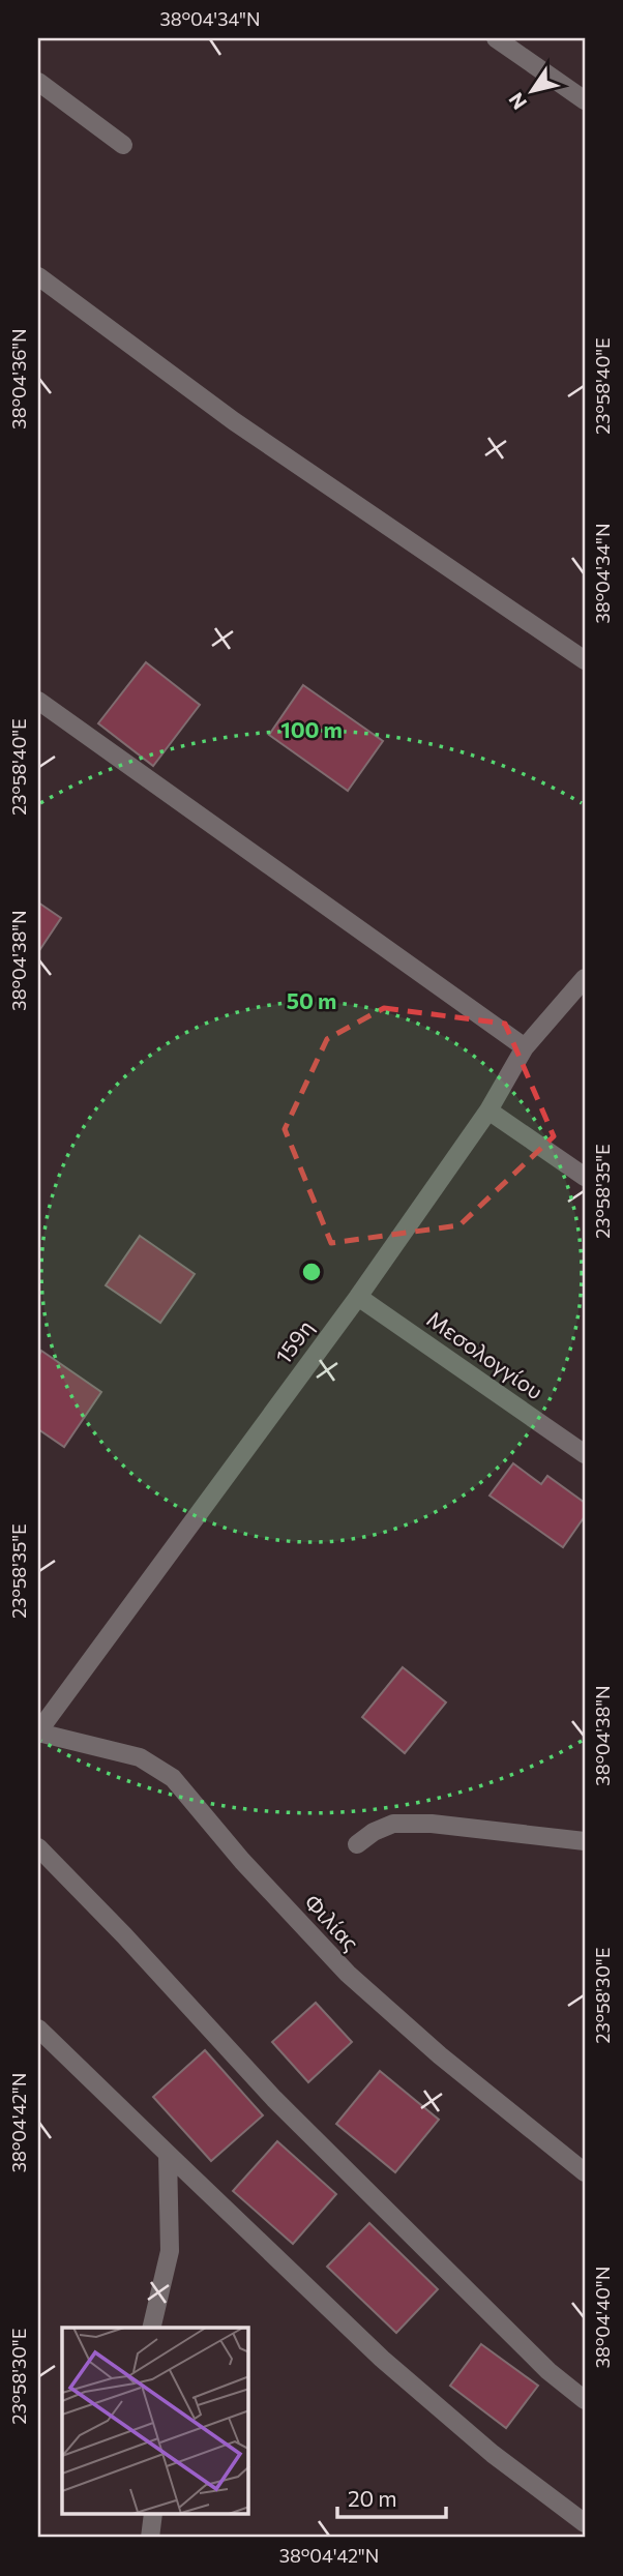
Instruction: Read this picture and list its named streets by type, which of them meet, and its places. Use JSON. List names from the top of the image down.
{
  "streets": {
    "street": ["159η", "Μεσολογγίου", "Φιλίας"]
  },
  "crossings": [
    ["159η", "Μεσολογγίου"],
    ["159η", "Φιλίας"]
  ],
  "scale_bar": "20 m",
  "north": "bottom left",
  "coordinates": [
    "38°04'34\"N",
    "38°04'36\"N",
    "23°58'40\"E",
    "38°04'38\"N",
    "23°58'35\"E",
    "23°58'30\"E",
    "38°04'42\"N",
    "38°04'40\"N"
  ],
  "rings": ["100 m", "50 m"]
}
